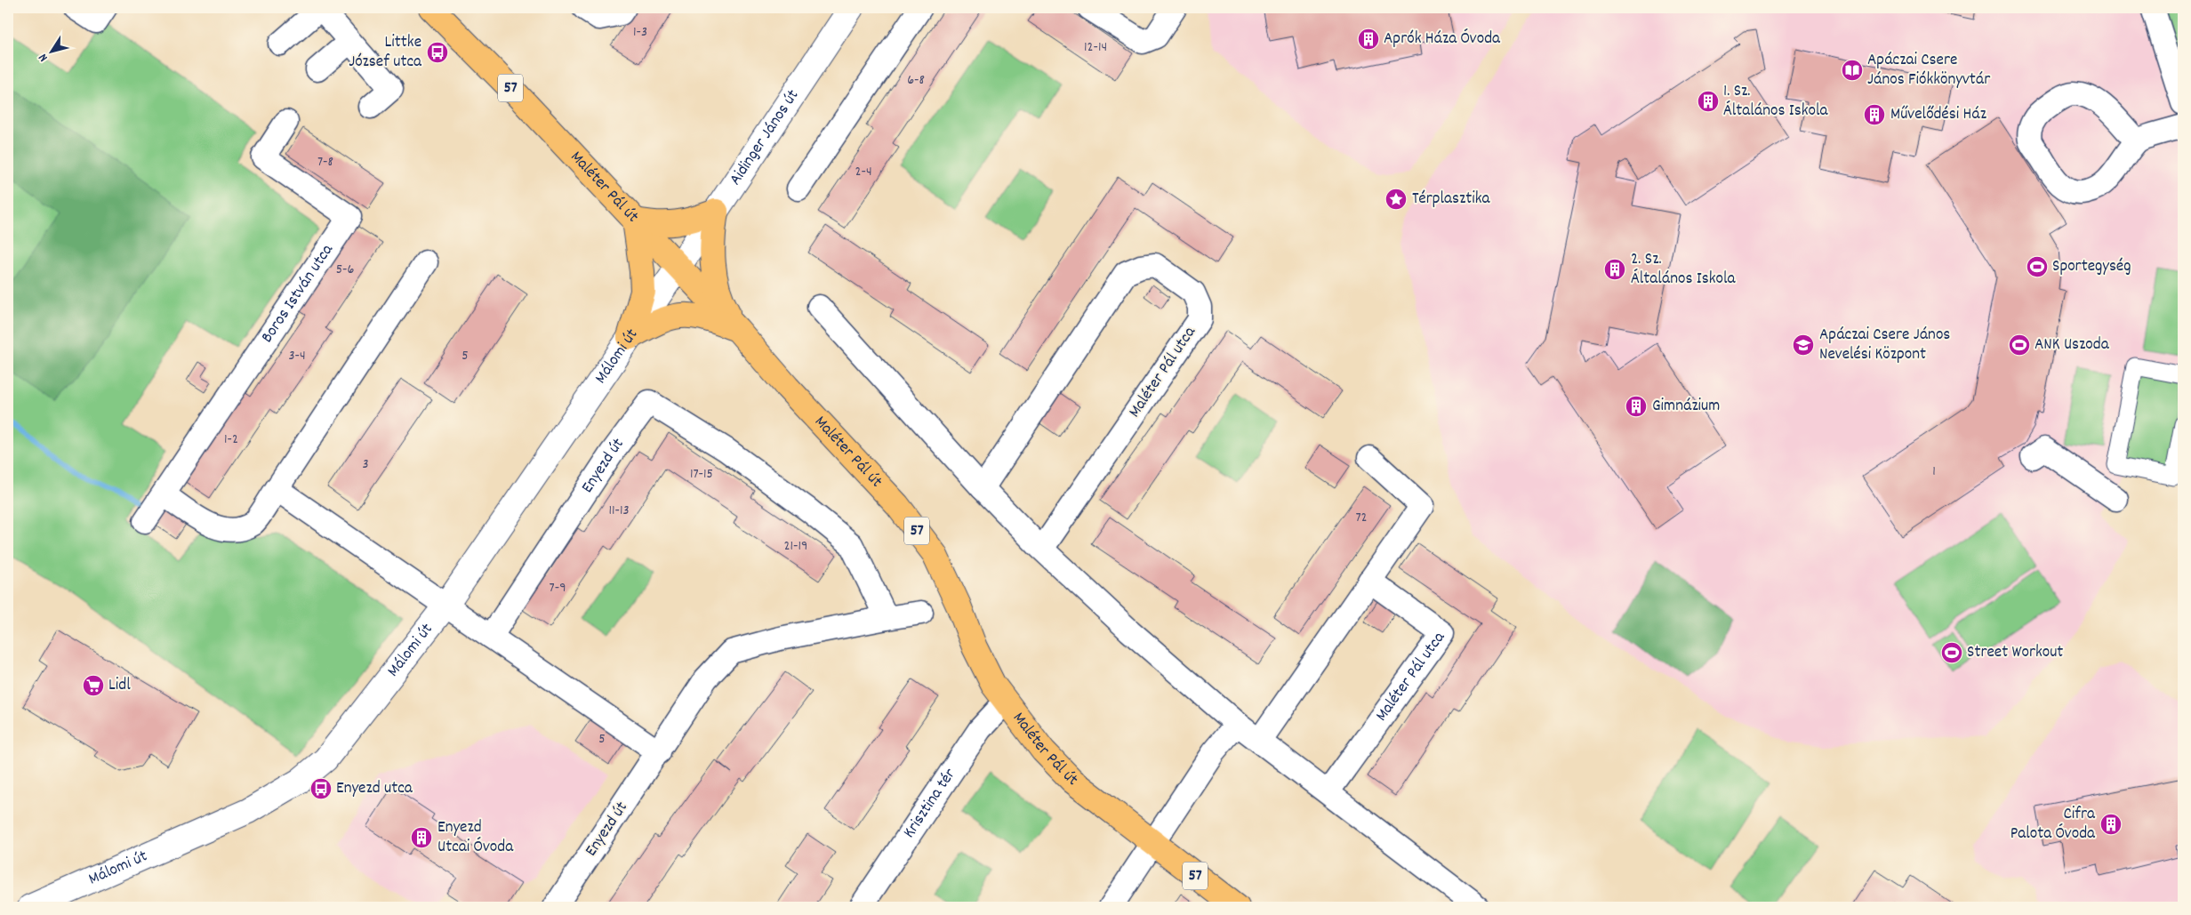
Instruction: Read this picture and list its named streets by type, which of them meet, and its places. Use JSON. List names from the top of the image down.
{
  "streets": {
    "main road": ["57", "Maléter Pál út"],
    "street": [
      "Aidinger János út",
      "Boros István utca",
      "Málomi út",
      "Maléter Pál utca",
      "Enyezd út",
      "Krisztina tér"
    ]
  },
  "crossings": [
    ["Aidinger János út", "Maléter Pál út"],
    ["Aidinger János út", "Málomi út"],
    ["Maléter Pál út", "Málomi út"],
    ["Maléter Pál út", "Krisztina tér"]
  ],
  "places": {
    "building": [
      "Aprók Háza Óvoda",
      "1. Sz. Általános Iskola",
      "Művelődési Ház",
      "2. Sz. Általános Iskola",
      "Gimnázium",
      "Cifra Palota Óvoda",
      "Enyezd Utcai Óvoda"
    ],
    "bus stop": ["Littke József utca", "Enyezd utca"],
    "library": ["Apáczai Csere János Fiókkönyvtár"],
    "place": ["Térplasztika"],
    "sports": ["Sportegység", "ANK Uszoda", "Street Workout"],
    "school or university": ["Apáczai Csere János Nevelési Központ"],
    "supermarket": ["Lidl"]
  },
  "house_numbers": [
    "1-3",
    "12-14",
    "6-8",
    "7-8",
    "2-4",
    "5-6",
    "3-4",
    "5",
    "1-2",
    "3",
    "1",
    "17-15",
    "11-13",
    "72",
    "21-19",
    "7-9",
    "5"
  ],
  "north": "bottom left"
}
